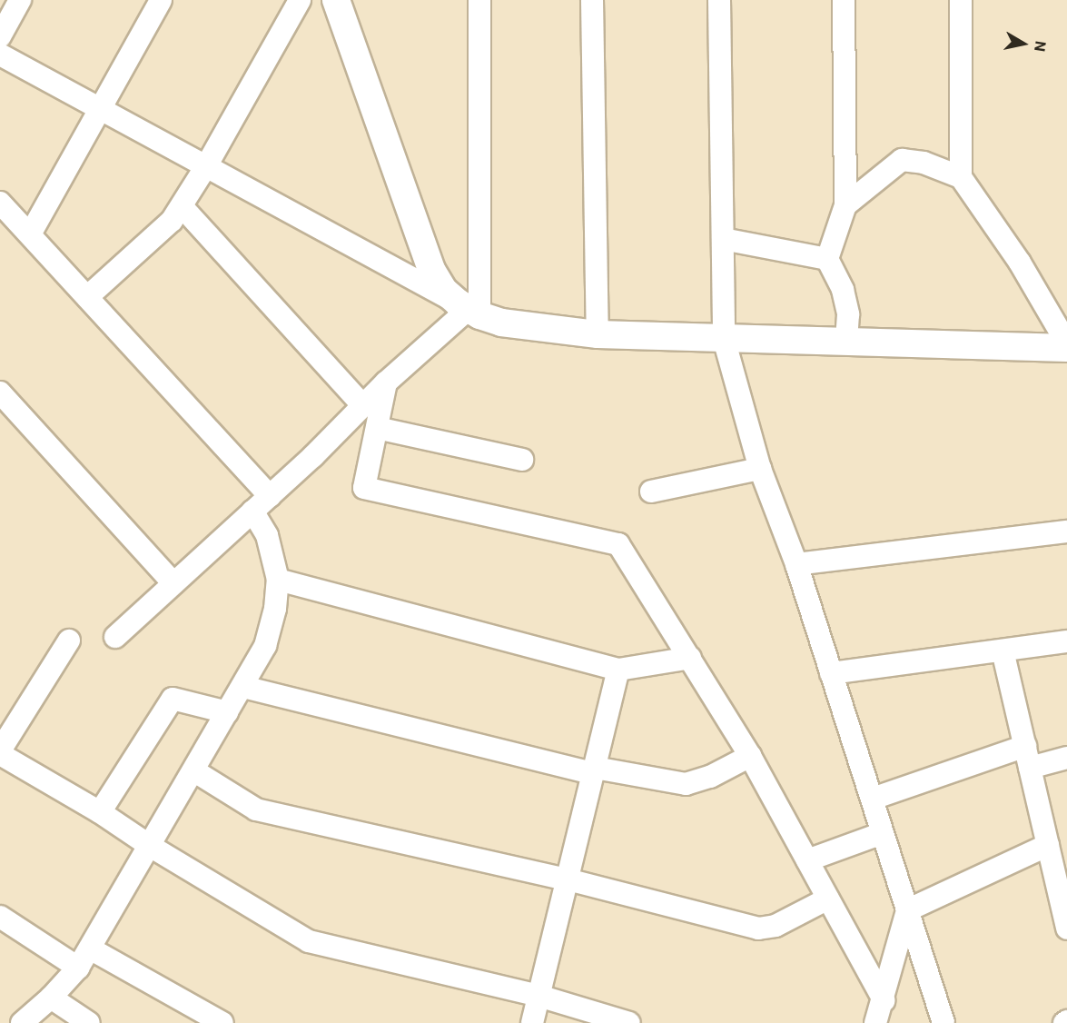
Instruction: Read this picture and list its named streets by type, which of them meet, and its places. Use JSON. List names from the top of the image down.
{
  "north": "right"
}
